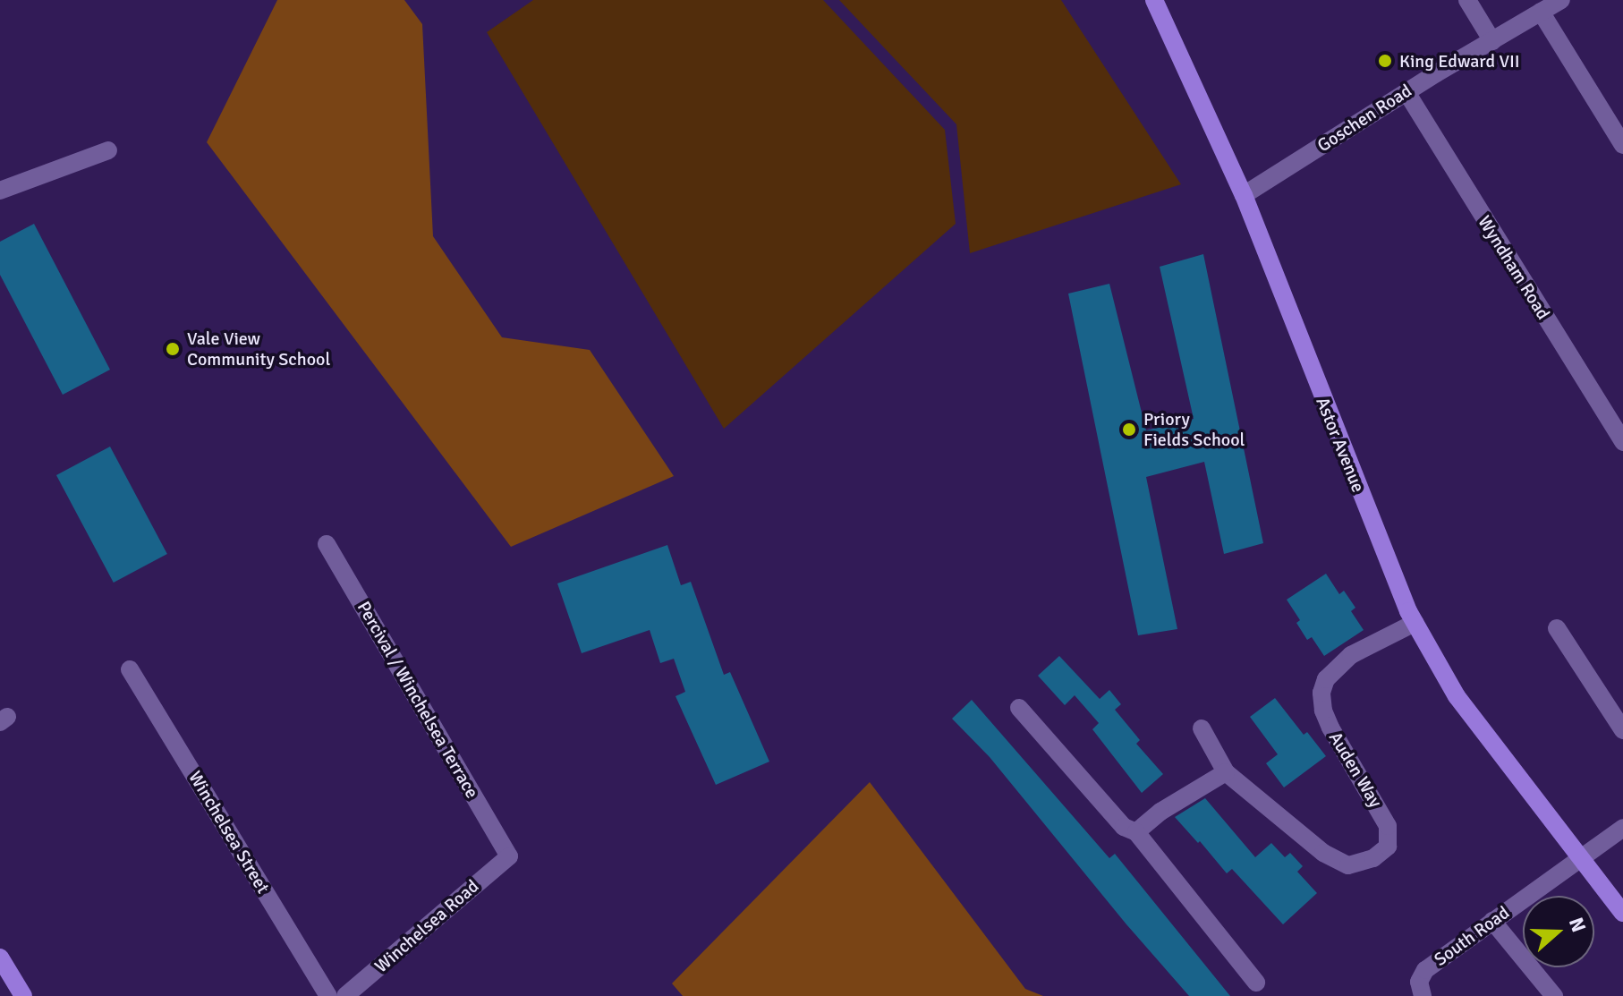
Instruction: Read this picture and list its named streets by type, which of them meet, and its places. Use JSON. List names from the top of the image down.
{
  "streets": {
    "street": [
      "Goschen Road",
      "Wyndham Road",
      "Astor Avenue",
      "Percival / Winchelsea Terrace",
      "Auden Way",
      "Winchelsea Street",
      "Winchelsea Road",
      "South Road"
    ]
  },
  "crossings": [
    ["Goschen Road", "Wyndham Road"],
    ["Goschen Road", "Astor Avenue"],
    ["Astor Avenue", "Auden Way"],
    ["Astor Avenue", "South Road"],
    ["Percival / Winchelsea Terrace", "Winchelsea Road"]
  ],
  "places": ["King Edward VII", "Vale View Community School", "Priory Fields School"],
  "north": "right"
}
